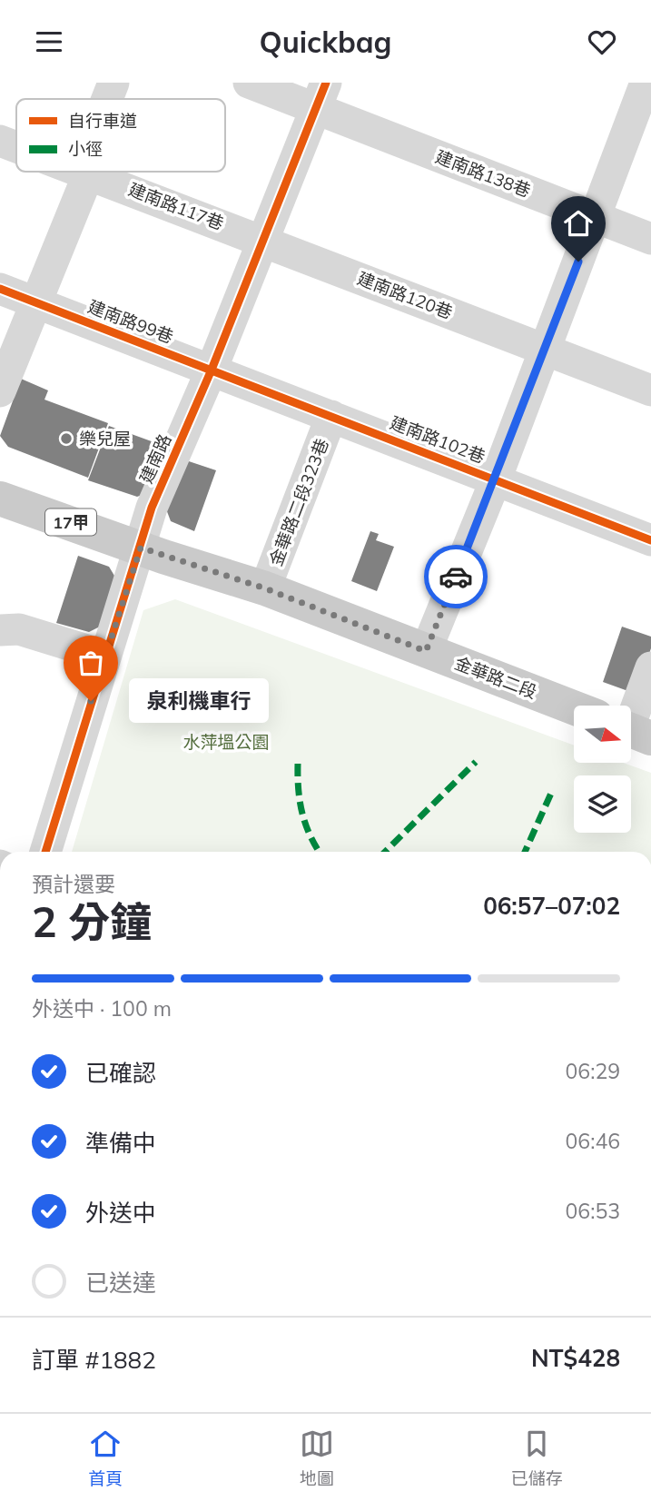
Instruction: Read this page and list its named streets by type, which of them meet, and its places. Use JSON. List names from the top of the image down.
{
  "streets": {
    "main road": ["17甲", "金華路二段"],
    "street": [
      "建南路138巷",
      "建南路117巷",
      "建南路120巷",
      "建南路99巷",
      "建南路102巷",
      "建南路",
      "金華路二段323巷"
    ]
  },
  "crossings": [
    ["建南路138巷", "建南路"],
    ["建南路117巷", "建南路120巷"],
    ["建南路117巷", "建南路"],
    ["建南路120巷", "建南路"],
    ["建南路99巷", "建南路102巷"],
    ["建南路99巷", "建南路"],
    ["建南路102巷", "建南路"],
    ["建南路102巷", "金華路二段323巷"],
    ["建南路", "金華路二段"],
    ["金華路二段323巷", "金華路二段"]
  ],
  "parks": ["水萍塭公園"],
  "places": ["樂兒屋", "泉利機車行"],
  "legend": ["自行車道", "小徑"],
  "north": "right",
  "page": {
    "header": "Quickbag",
    "bubble": "泉利機車行",
    "heading": ["2 分鐘", "預計還要", "06:57–07:02"],
    "panel": ["訂單 #1882", "NT$428"],
    "bar": "外送中 · 100 m",
    "list": [
      ["已確認", "06:29"],
      ["準備中", "06:46"],
      ["外送中", "06:53"],
      "已送達"
    ],
    "tabs": ["首頁", "地圖", "已儲存"]
  }
}
